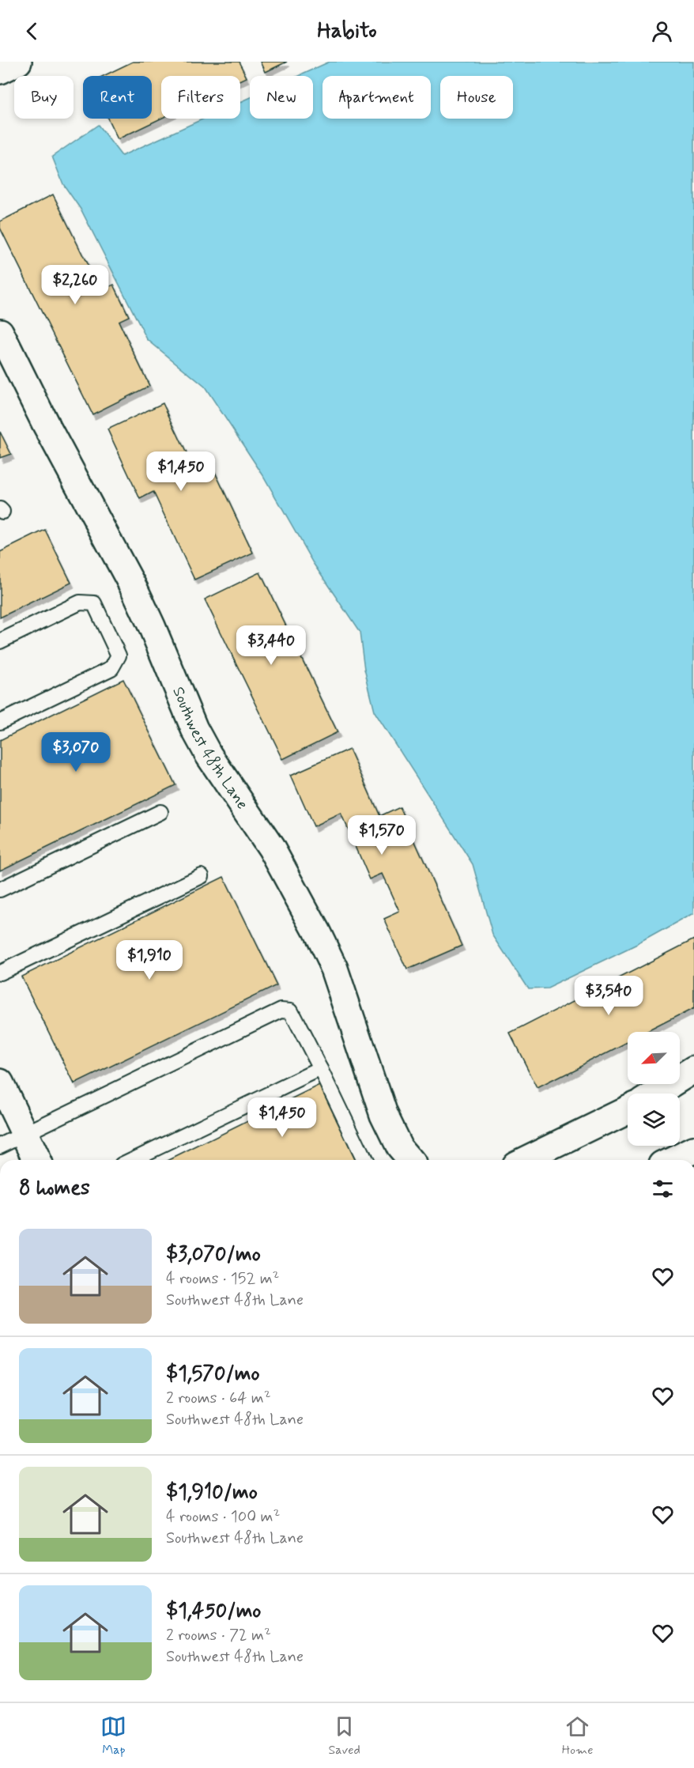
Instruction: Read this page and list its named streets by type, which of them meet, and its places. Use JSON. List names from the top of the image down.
{
  "streets": {
    "street": ["Southwest 48th Lane"]
  },
  "north": "bottom left",
  "page": {
    "header": "Habito",
    "chip": [
      "Buy",
      "Rent",
      "Filters",
      "New",
      "Apartment",
      "House"
    ],
    "price": [
      "$2,260",
      "$1,450",
      "$3,440",
      "$3,070",
      "$1,570",
      "$1,910",
      "$3,540",
      "$1,450"
    ],
    "heading": "8 homes",
    "list": [
      {
        "name": "$3,070/mo",
        "note": "4 rooms · 152 m² · Southwest 48th Lane"
      },
      {
        "name": "$1,570/mo",
        "note": "2 rooms · 64 m² · Southwest 48th Lane"
      },
      {
        "name": "$1,910/mo",
        "note": "4 rooms · 100 m² · Southwest 48th Lane"
      },
      {
        "name": "$1,450/mo",
        "note": "2 rooms · 72 m² · Southwest 48th Lane"
      }
    ],
    "tabs": ["Map", "Saved", "Home"]
  }
}
